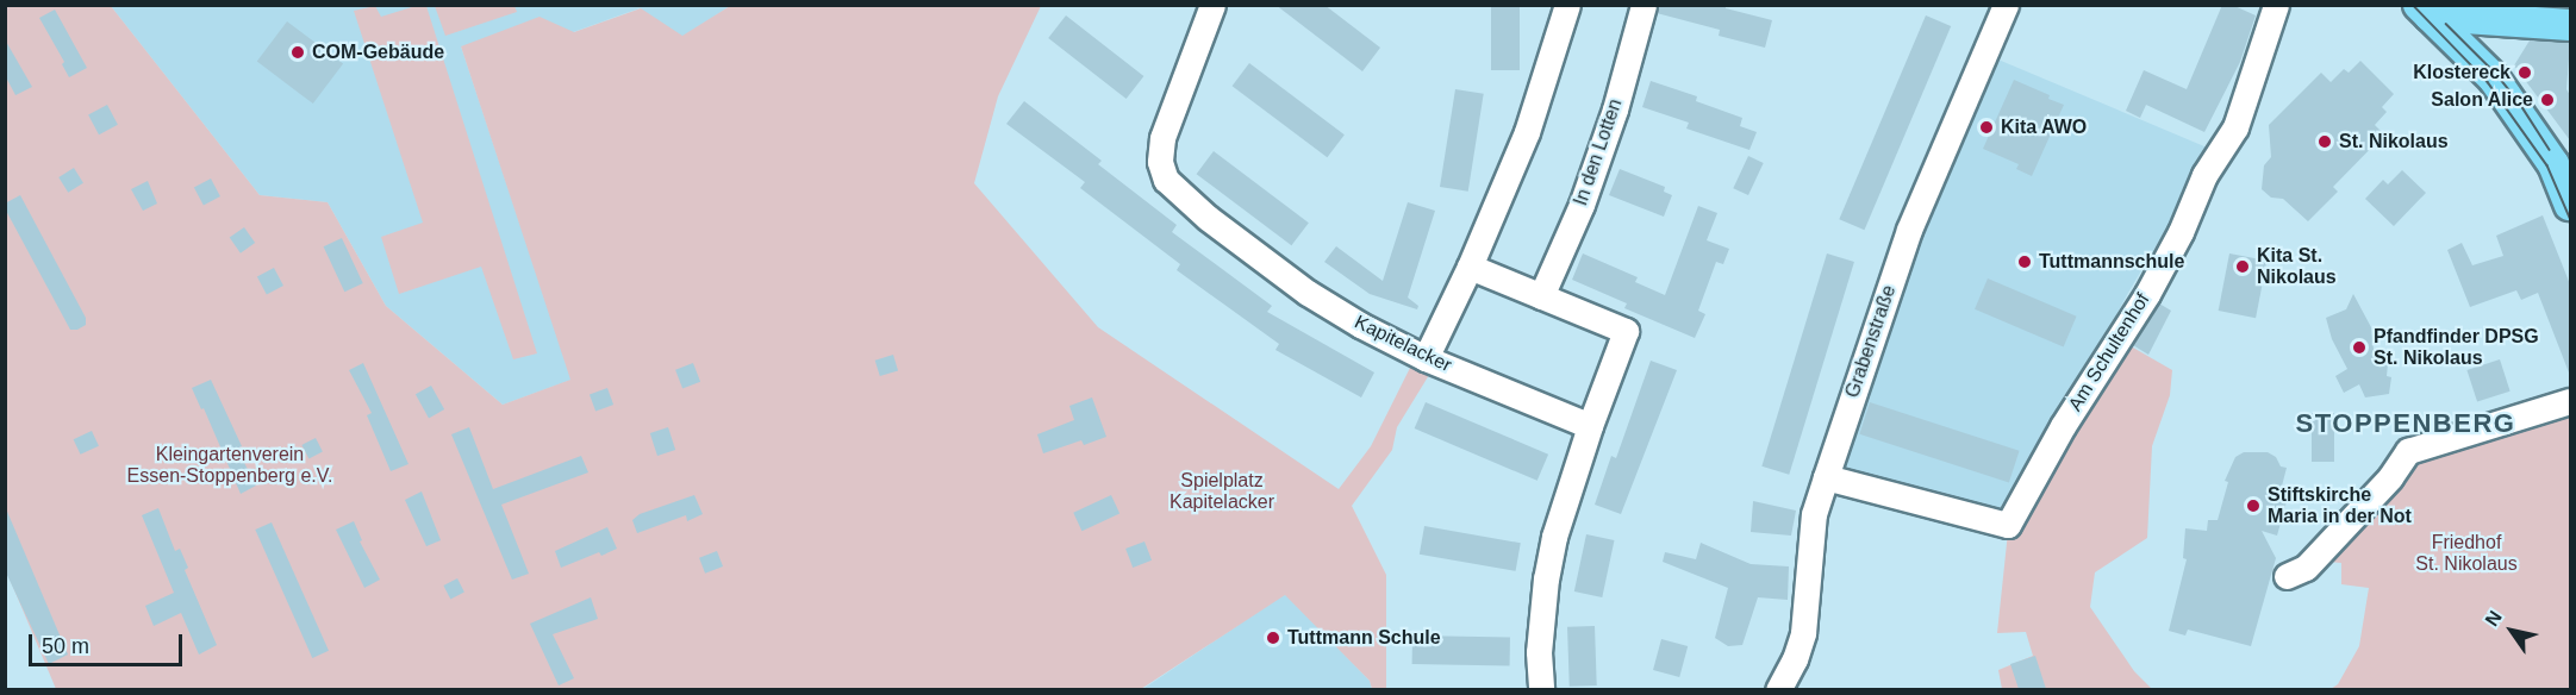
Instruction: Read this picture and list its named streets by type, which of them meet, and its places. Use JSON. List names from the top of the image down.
{
  "streets": {
    "street": [
      "In den Lotten",
      "Grabenstraße",
      "Kapitelacker",
      "Am Schultenhof"
    ]
  },
  "crossings": [
    ["Grabenstraße", "Am Schultenhof"]
  ],
  "districts": ["STOPPENBERG"],
  "parks": ["Kleingartenverein Essen-Stoppenberg e.V.", "Spielplatz Kapitelacker", "Friedhof St. Nikolaus"],
  "places": [
    "COM-Gebäude",
    "Klostereck",
    "Salon Alice",
    "Kita AWO",
    "St. Nikolaus",
    "Tuttmannschule",
    "Kita St. Nikolaus",
    "Pfandfinder DPSG St. Nikolaus",
    "Stiftskirche Maria in der Not",
    "Tuttmann Schule"
  ],
  "scale_bar": "50 m",
  "north": "top left"
}
